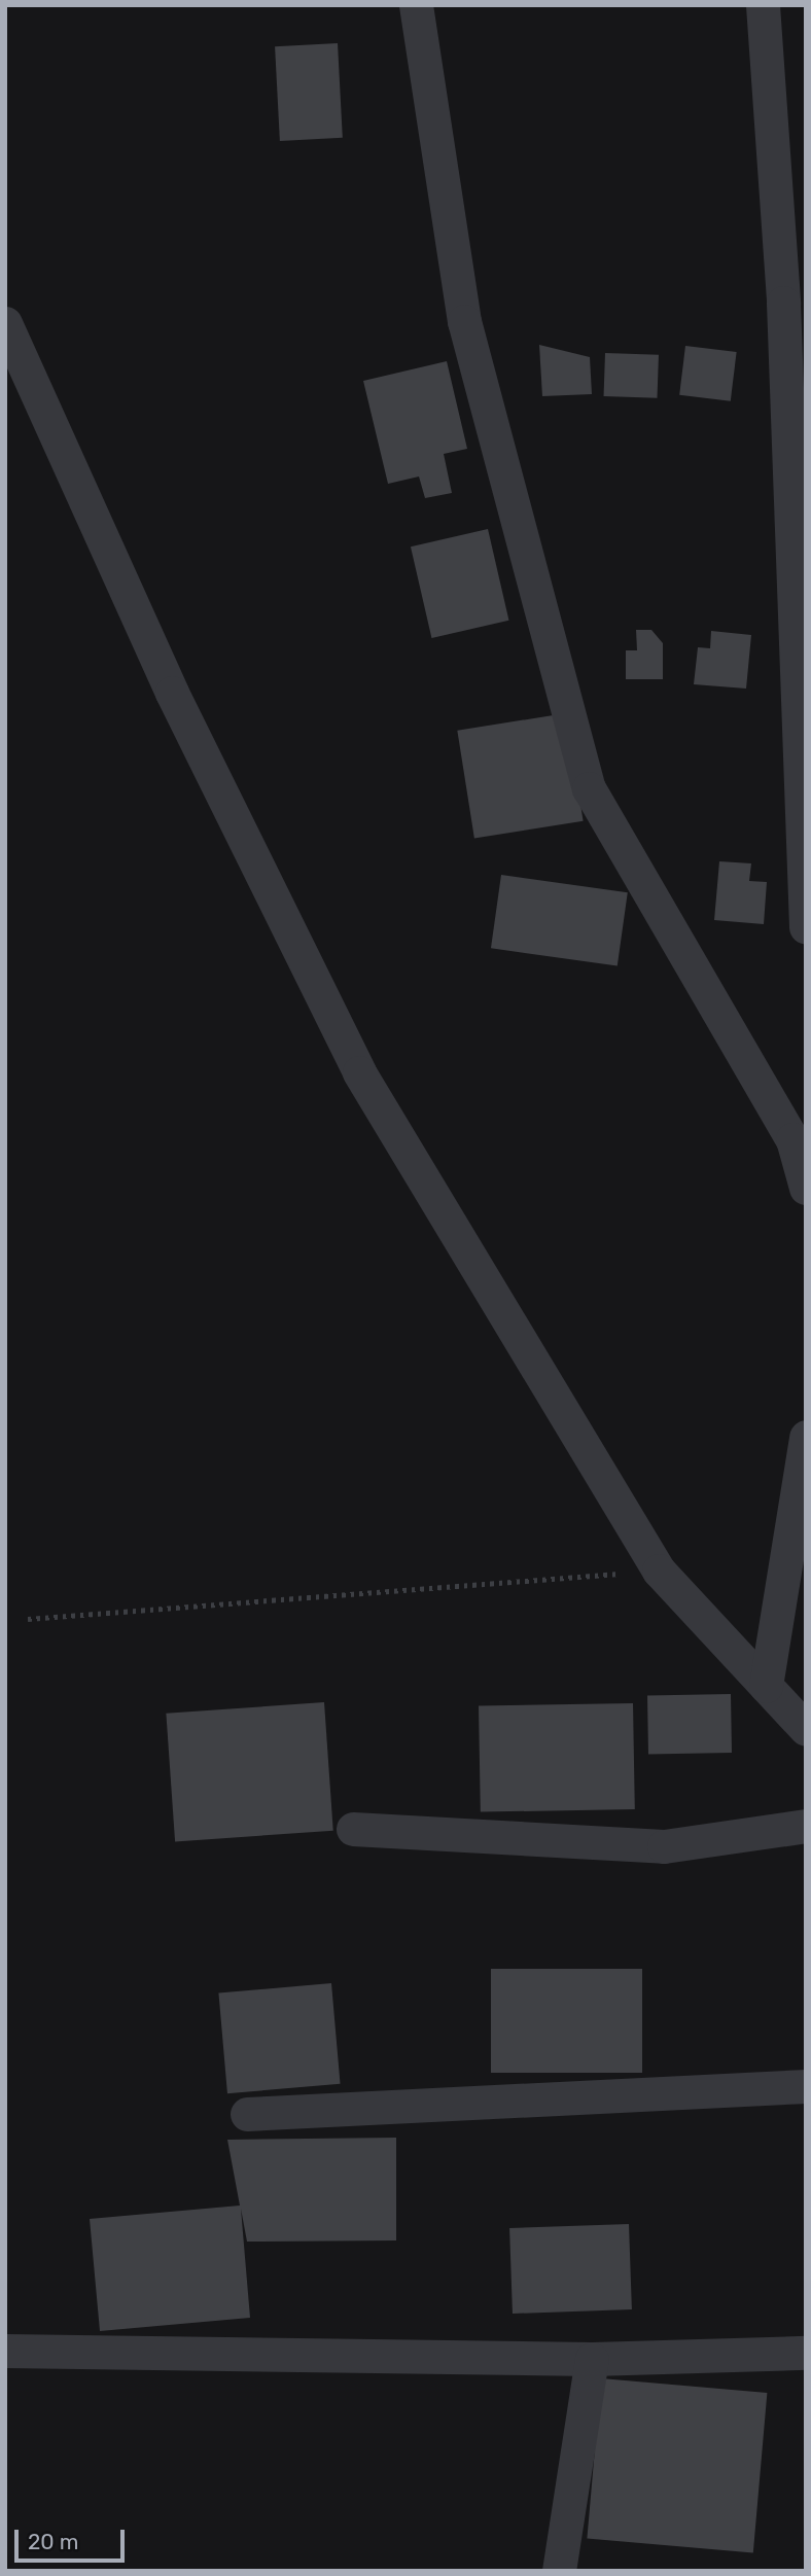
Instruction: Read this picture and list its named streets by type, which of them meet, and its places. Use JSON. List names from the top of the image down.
{
  "scale_bar": "20 m"
}
